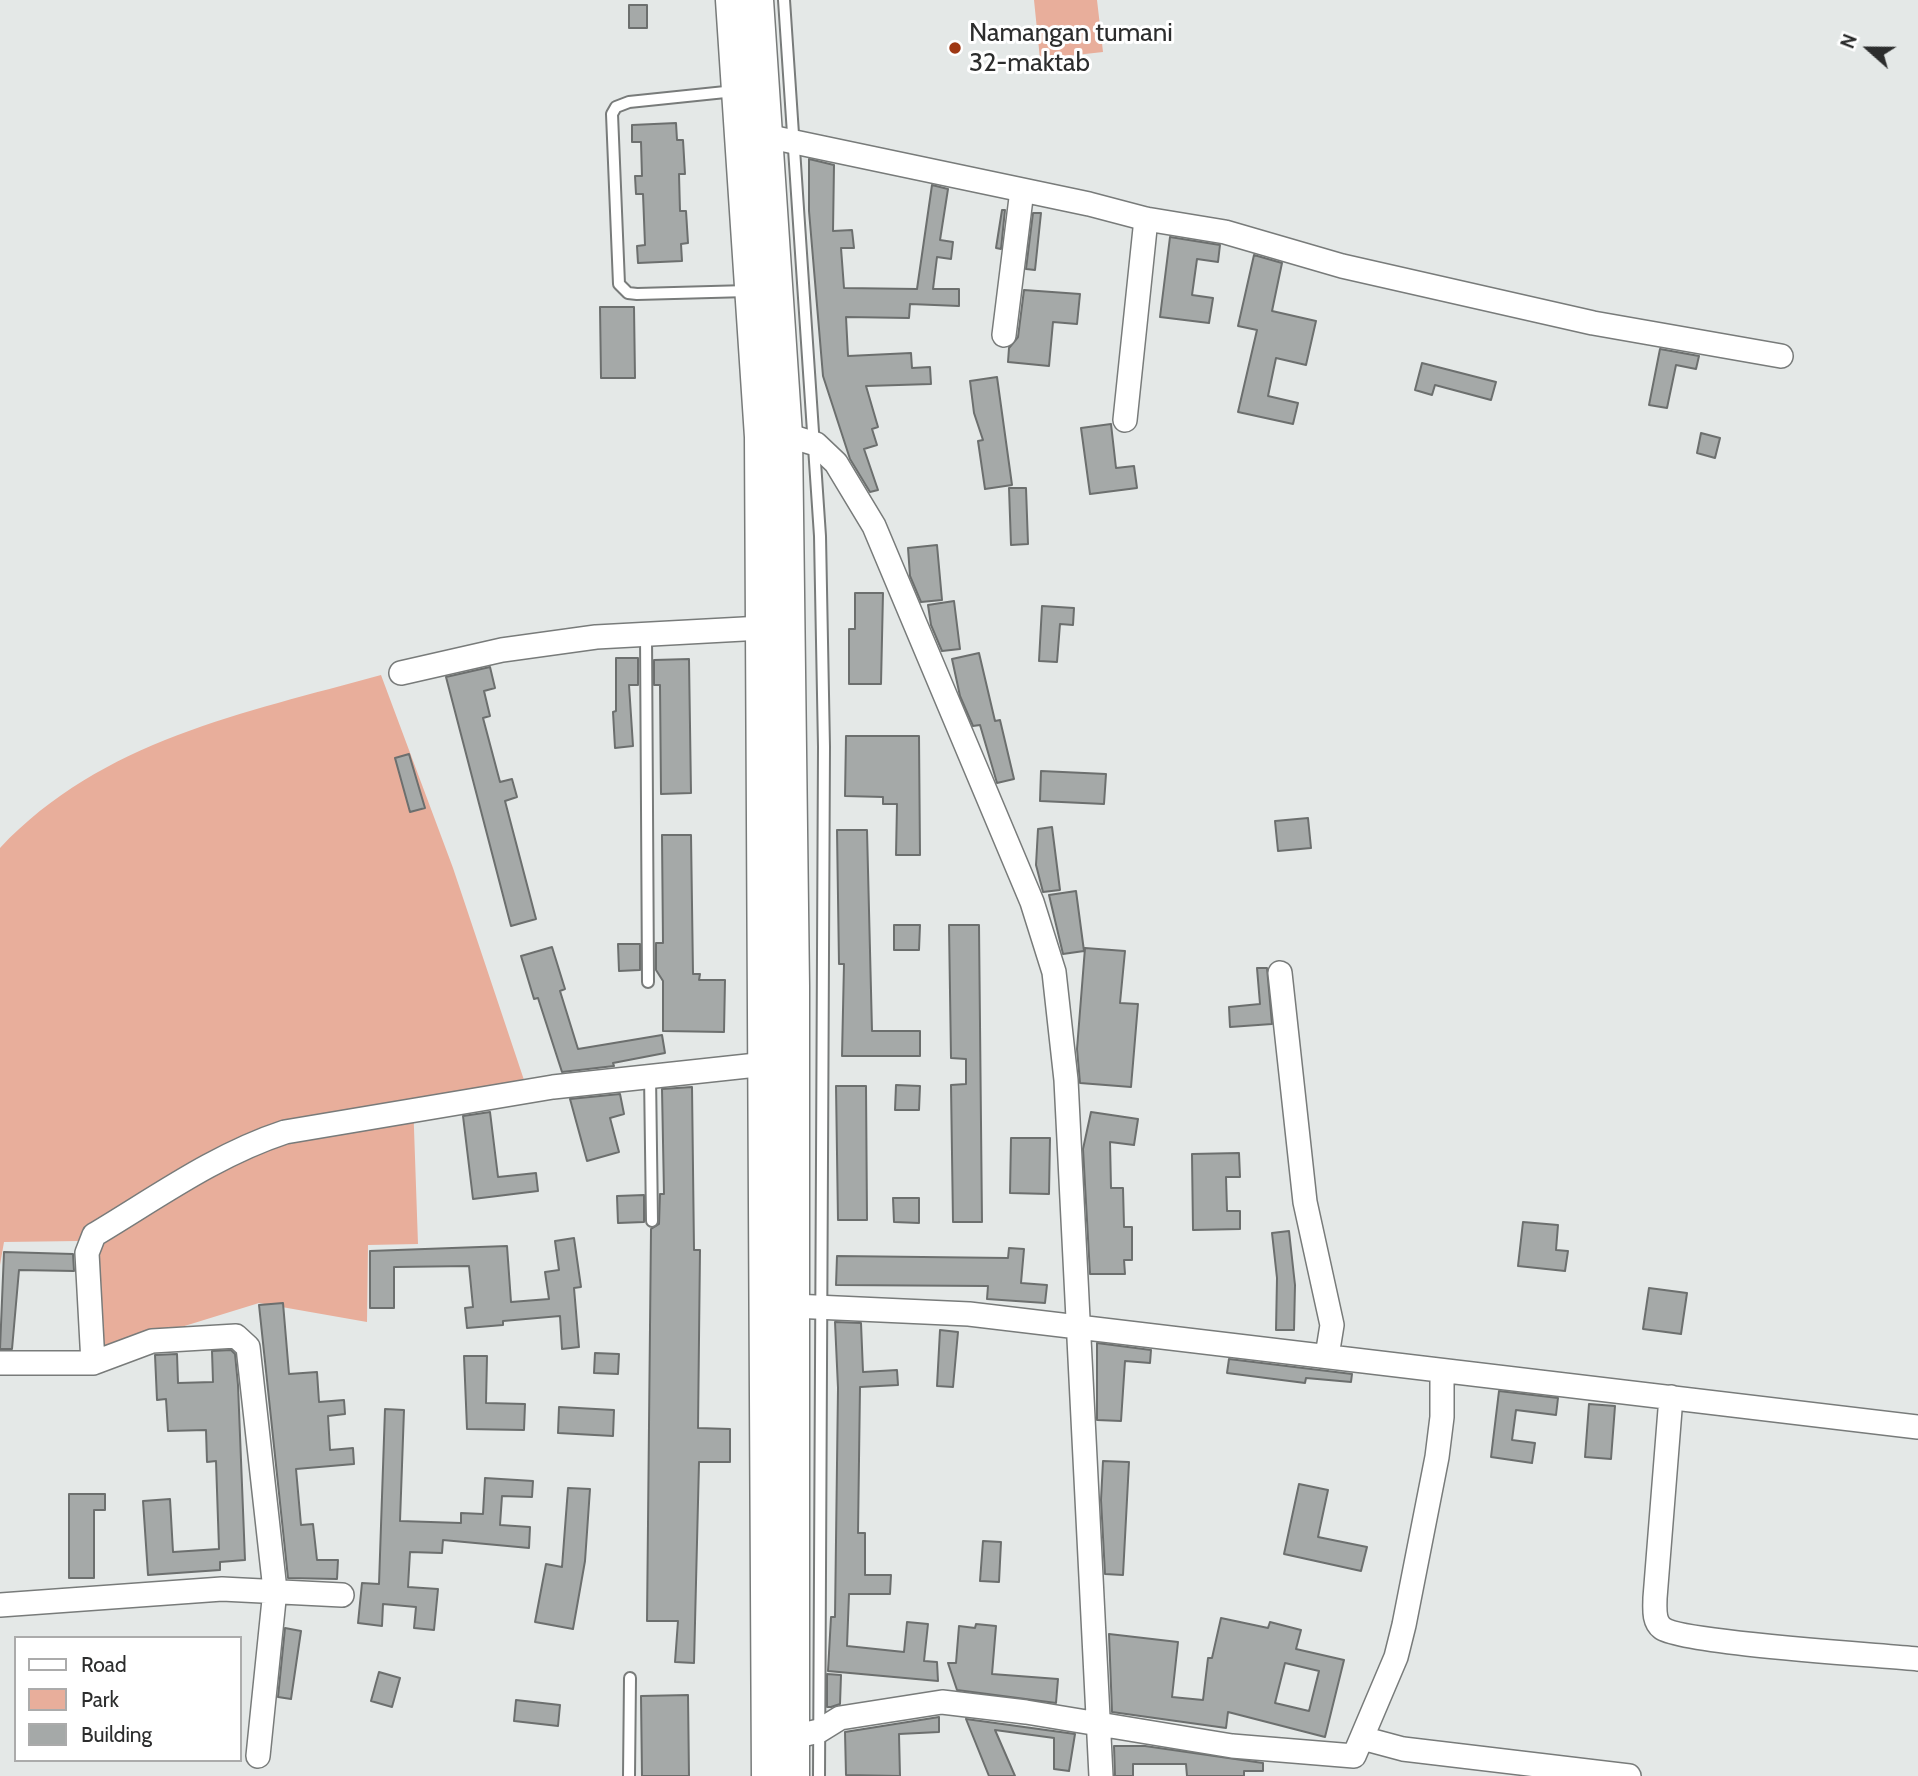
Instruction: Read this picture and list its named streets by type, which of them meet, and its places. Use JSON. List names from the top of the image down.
{
  "places": ["Namangan tumani 32-maktab"],
  "legend": ["Road", "Park", "Building"],
  "north": "left"
}
